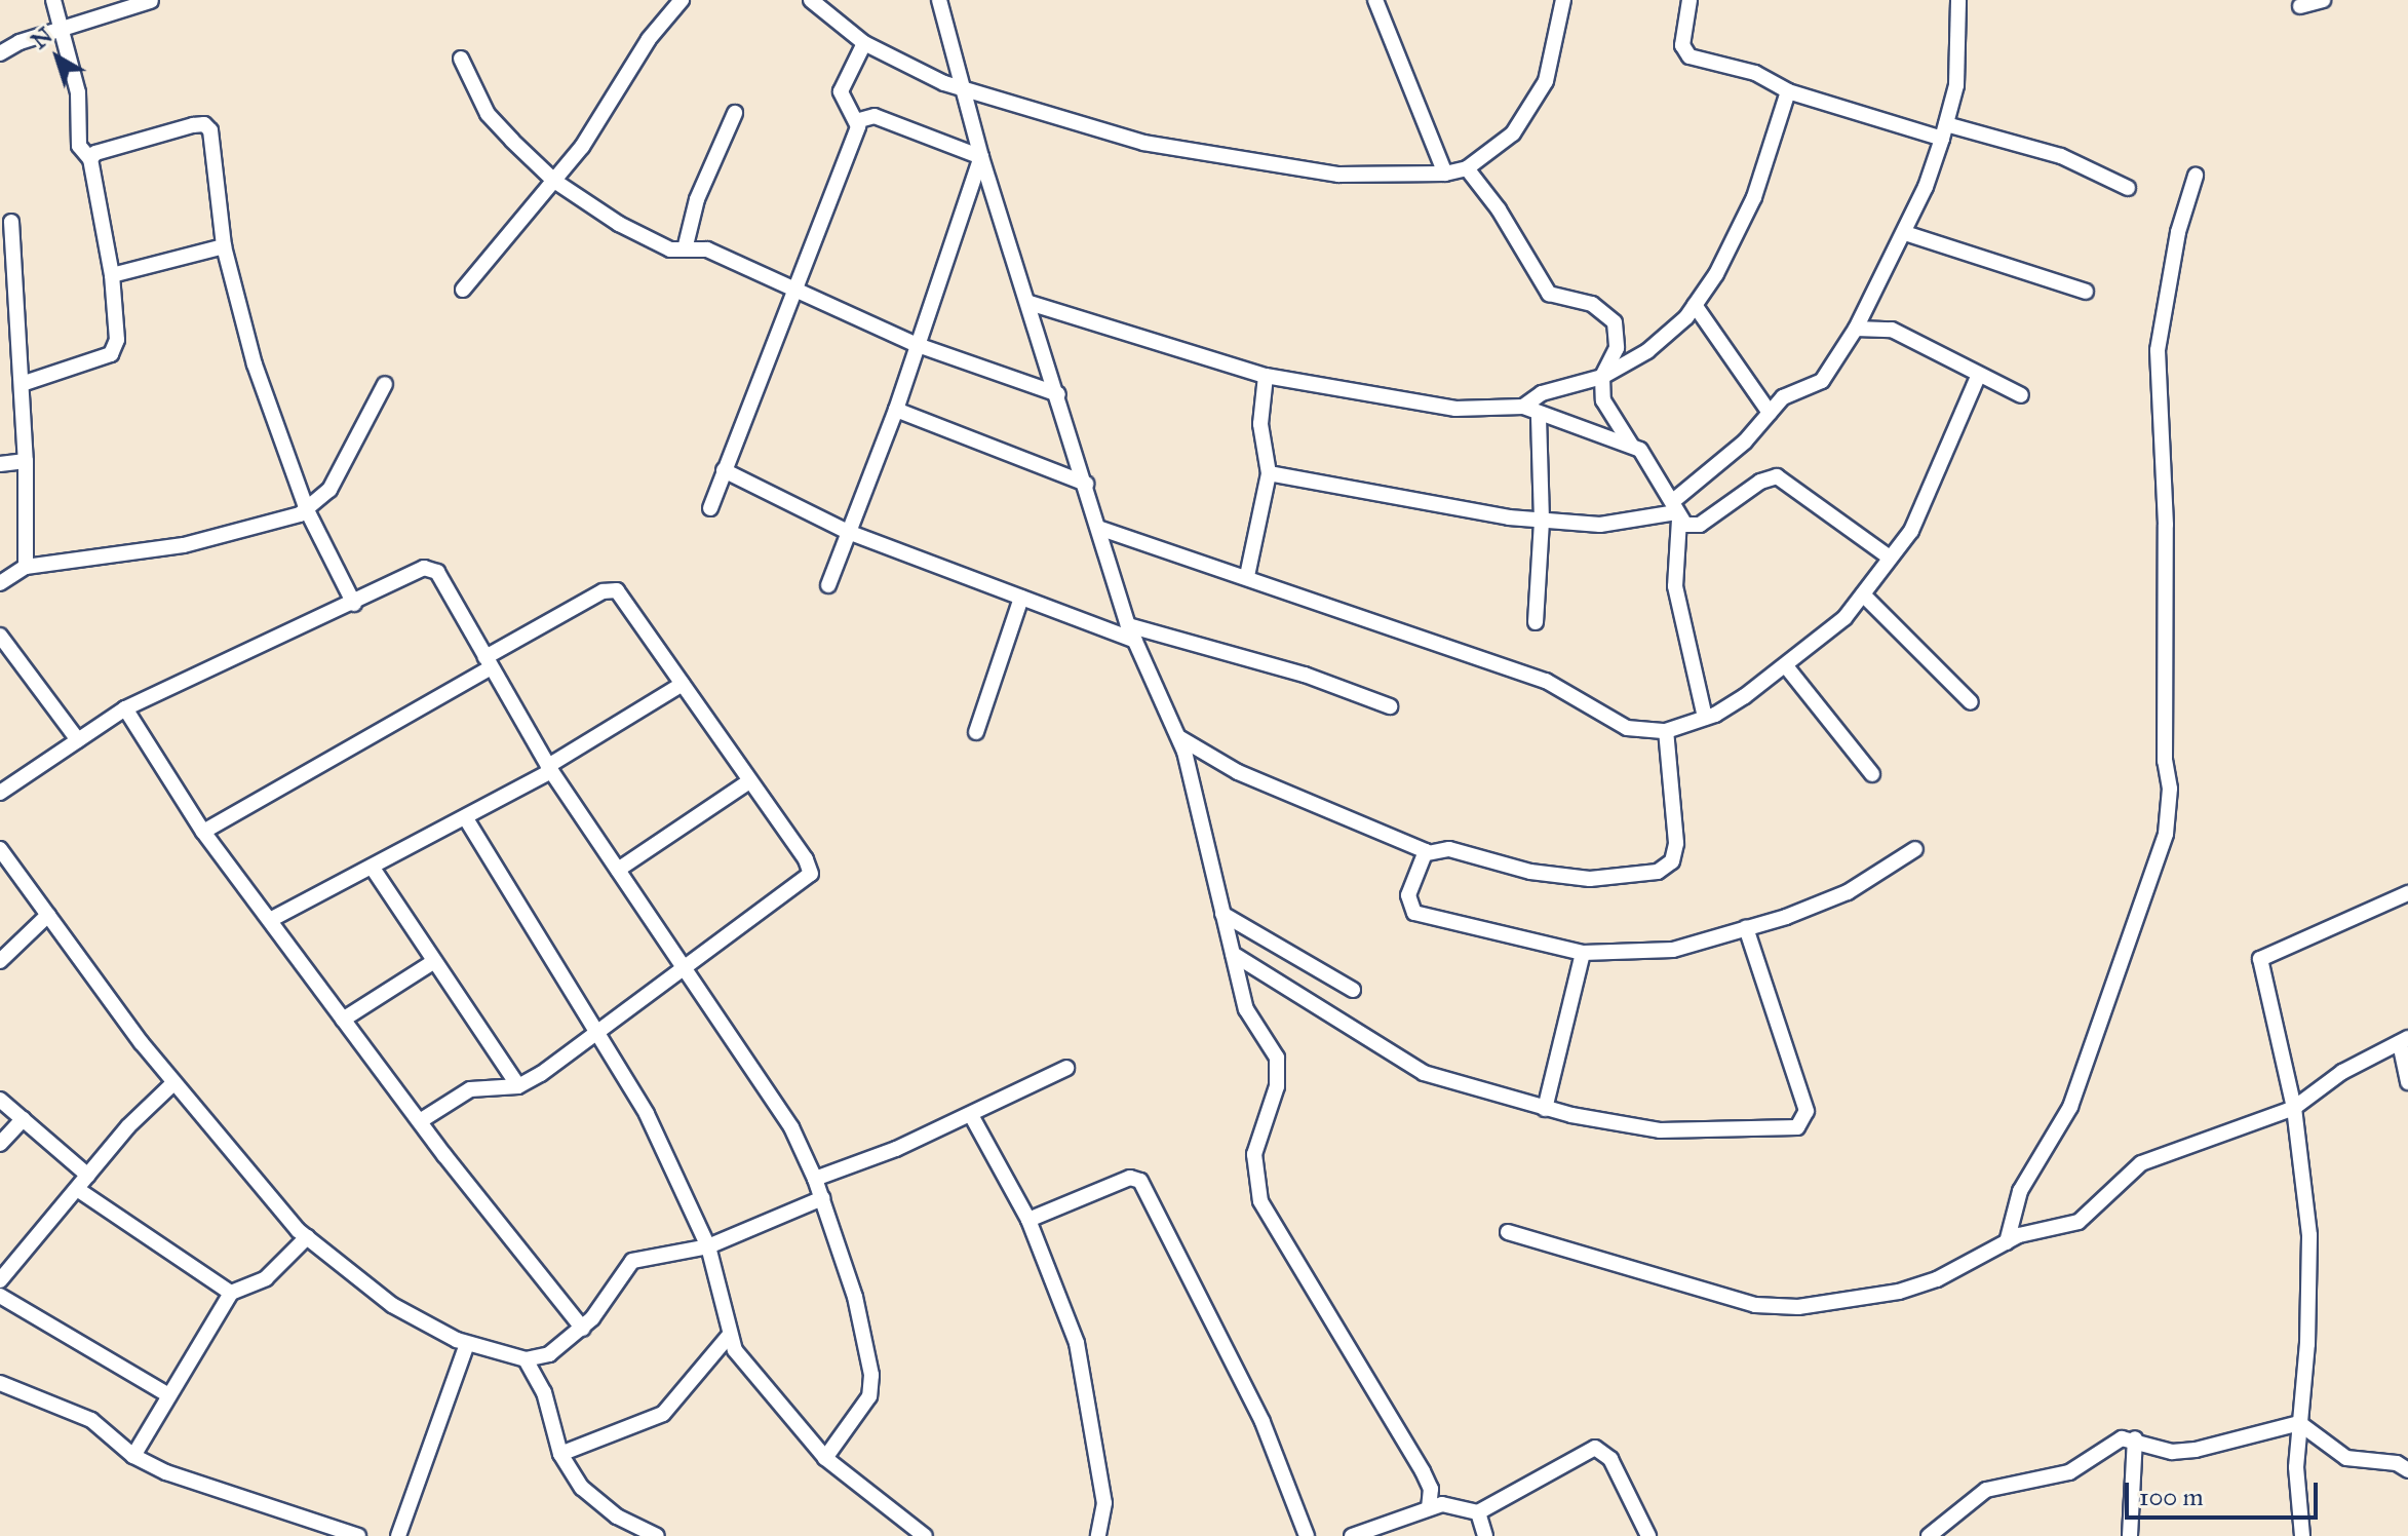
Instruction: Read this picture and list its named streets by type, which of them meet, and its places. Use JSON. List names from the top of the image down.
{
  "scale_bar": "100 m",
  "north": "top left"
}
